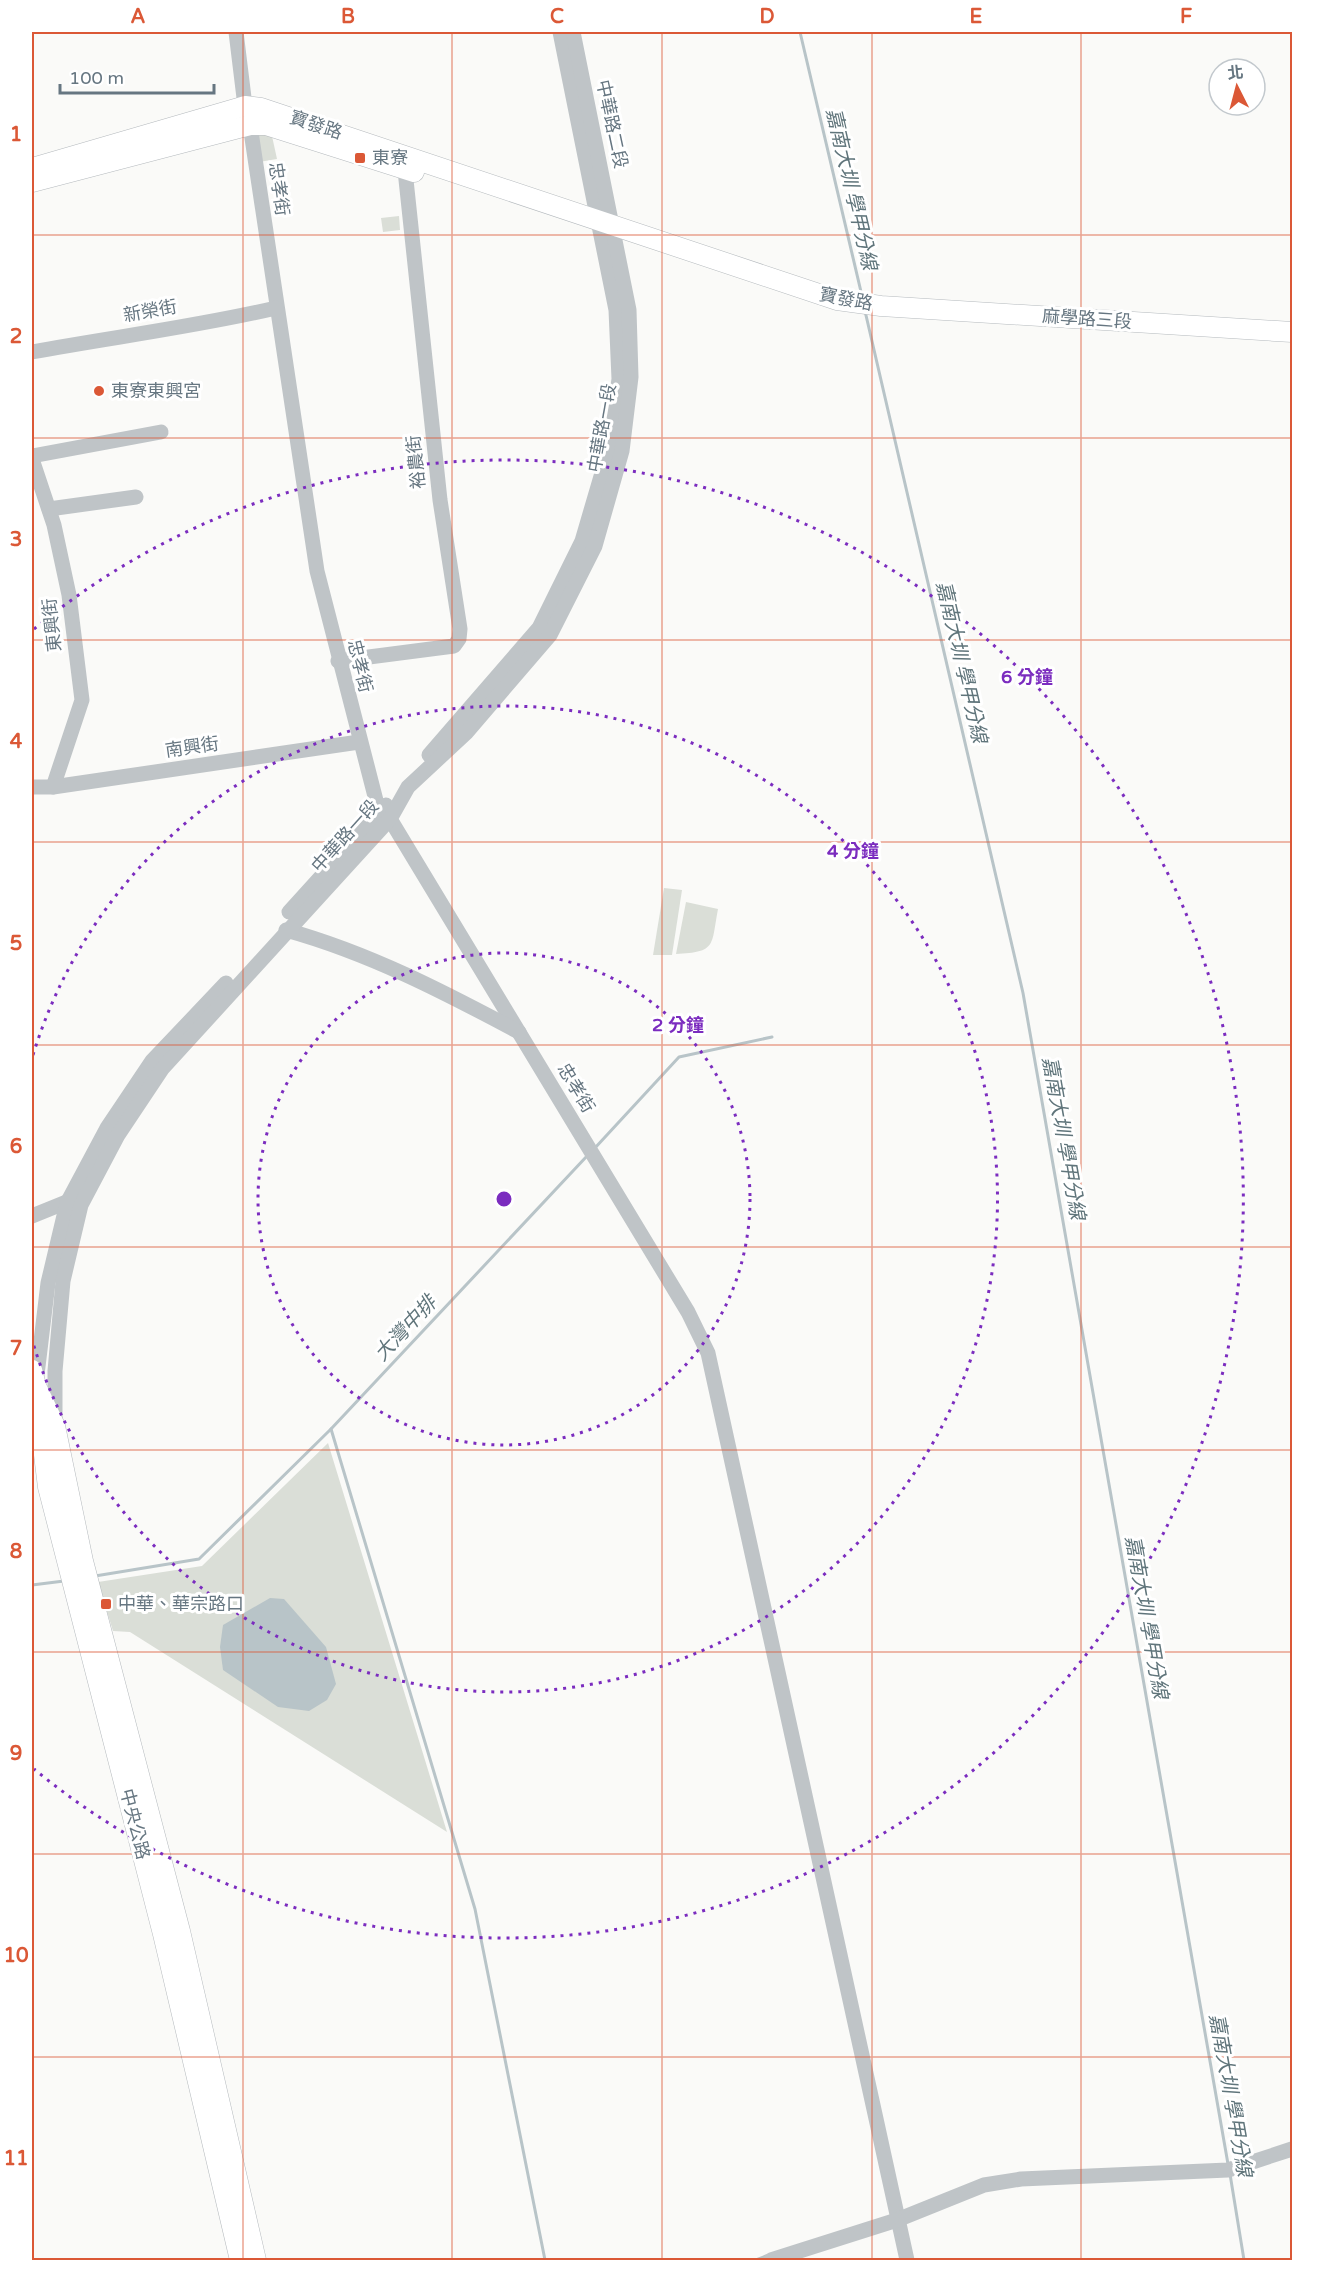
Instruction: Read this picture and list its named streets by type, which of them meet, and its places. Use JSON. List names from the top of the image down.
{
  "streets": {
    "main road": ["寶發路", "麻學路三段", "中央公路"],
    "street": [
      "中華路二段",
      "忠孝街",
      "新榮街",
      "中華路一段",
      "裕農街",
      "東興街",
      "南興街"
    ]
  },
  "crossings": [
    ["中華路二段", "寶發路"],
    ["中華路二段", "中華路一段"],
    ["寶發路", "忠孝街"],
    ["寶發路", "麻學路三段"],
    ["寶發路", "中華路一段"],
    ["寶發路", "裕農街"],
    ["忠孝街", "新榮街"],
    ["忠孝街", "中華路一段"],
    ["忠孝街", "裕農街"],
    ["忠孝街", "南興街"],
    ["中華路一段", "中央公路"],
    ["東興街", "南興街"]
  ],
  "water": ["嘉南大圳 學甲分線", "大灣中排"],
  "places": {
    "transit": ["東寮", "中華、華宗路口"],
    "other": ["東寮東興宮"]
  },
  "scale_bar": "100 m",
  "north": "top",
  "grid": {
    "columns": [
      "A",
      "B",
      "C",
      "D",
      "E",
      "F"
    ],
    "rows": [
      "1",
      "2",
      "3",
      "4",
      "5",
      "6",
      "7",
      "8",
      "9",
      "10",
      "11"
    ]
  },
  "rings": ["6 分鐘", "4 分鐘", "2 分鐘"]
}
